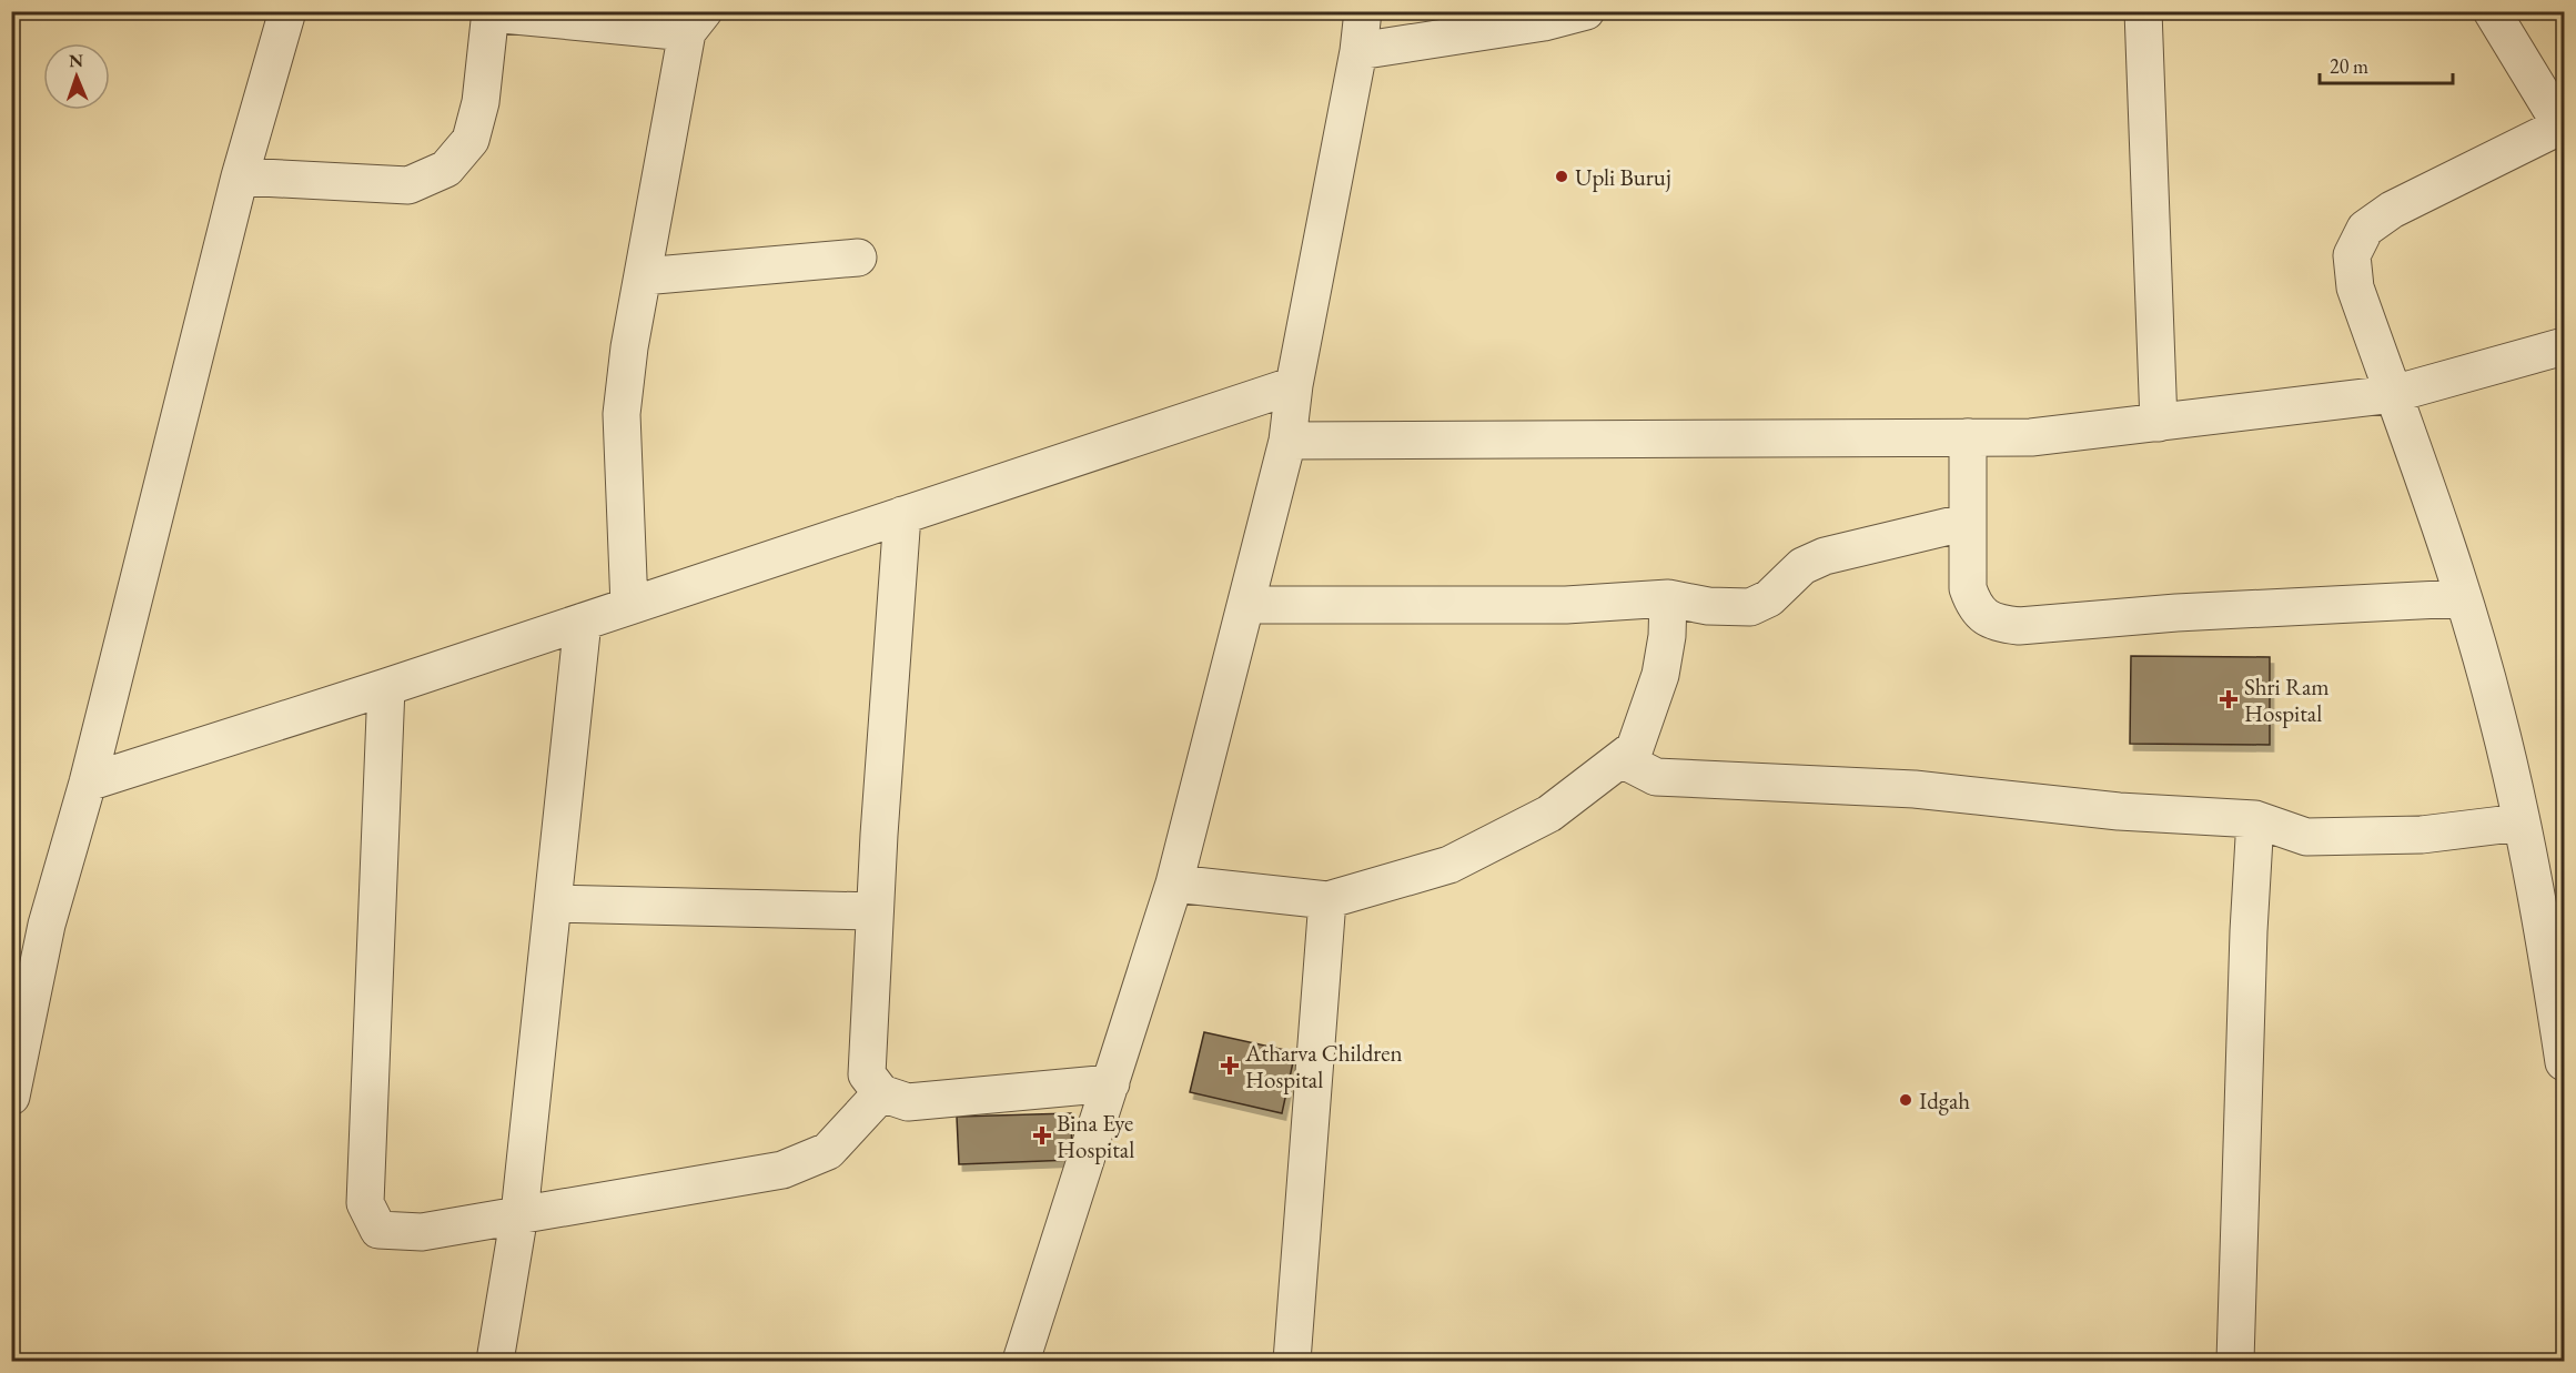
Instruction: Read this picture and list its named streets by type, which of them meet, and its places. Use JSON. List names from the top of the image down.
{
  "places": {
    "other": ["Upli Buruj", "Idgah"],
    "health": ["Shri Ram Hospital", "Atharva Children Hospital", "Bina Eye Hospital"]
  },
  "scale_bar": "20 m",
  "north": "top"
}
